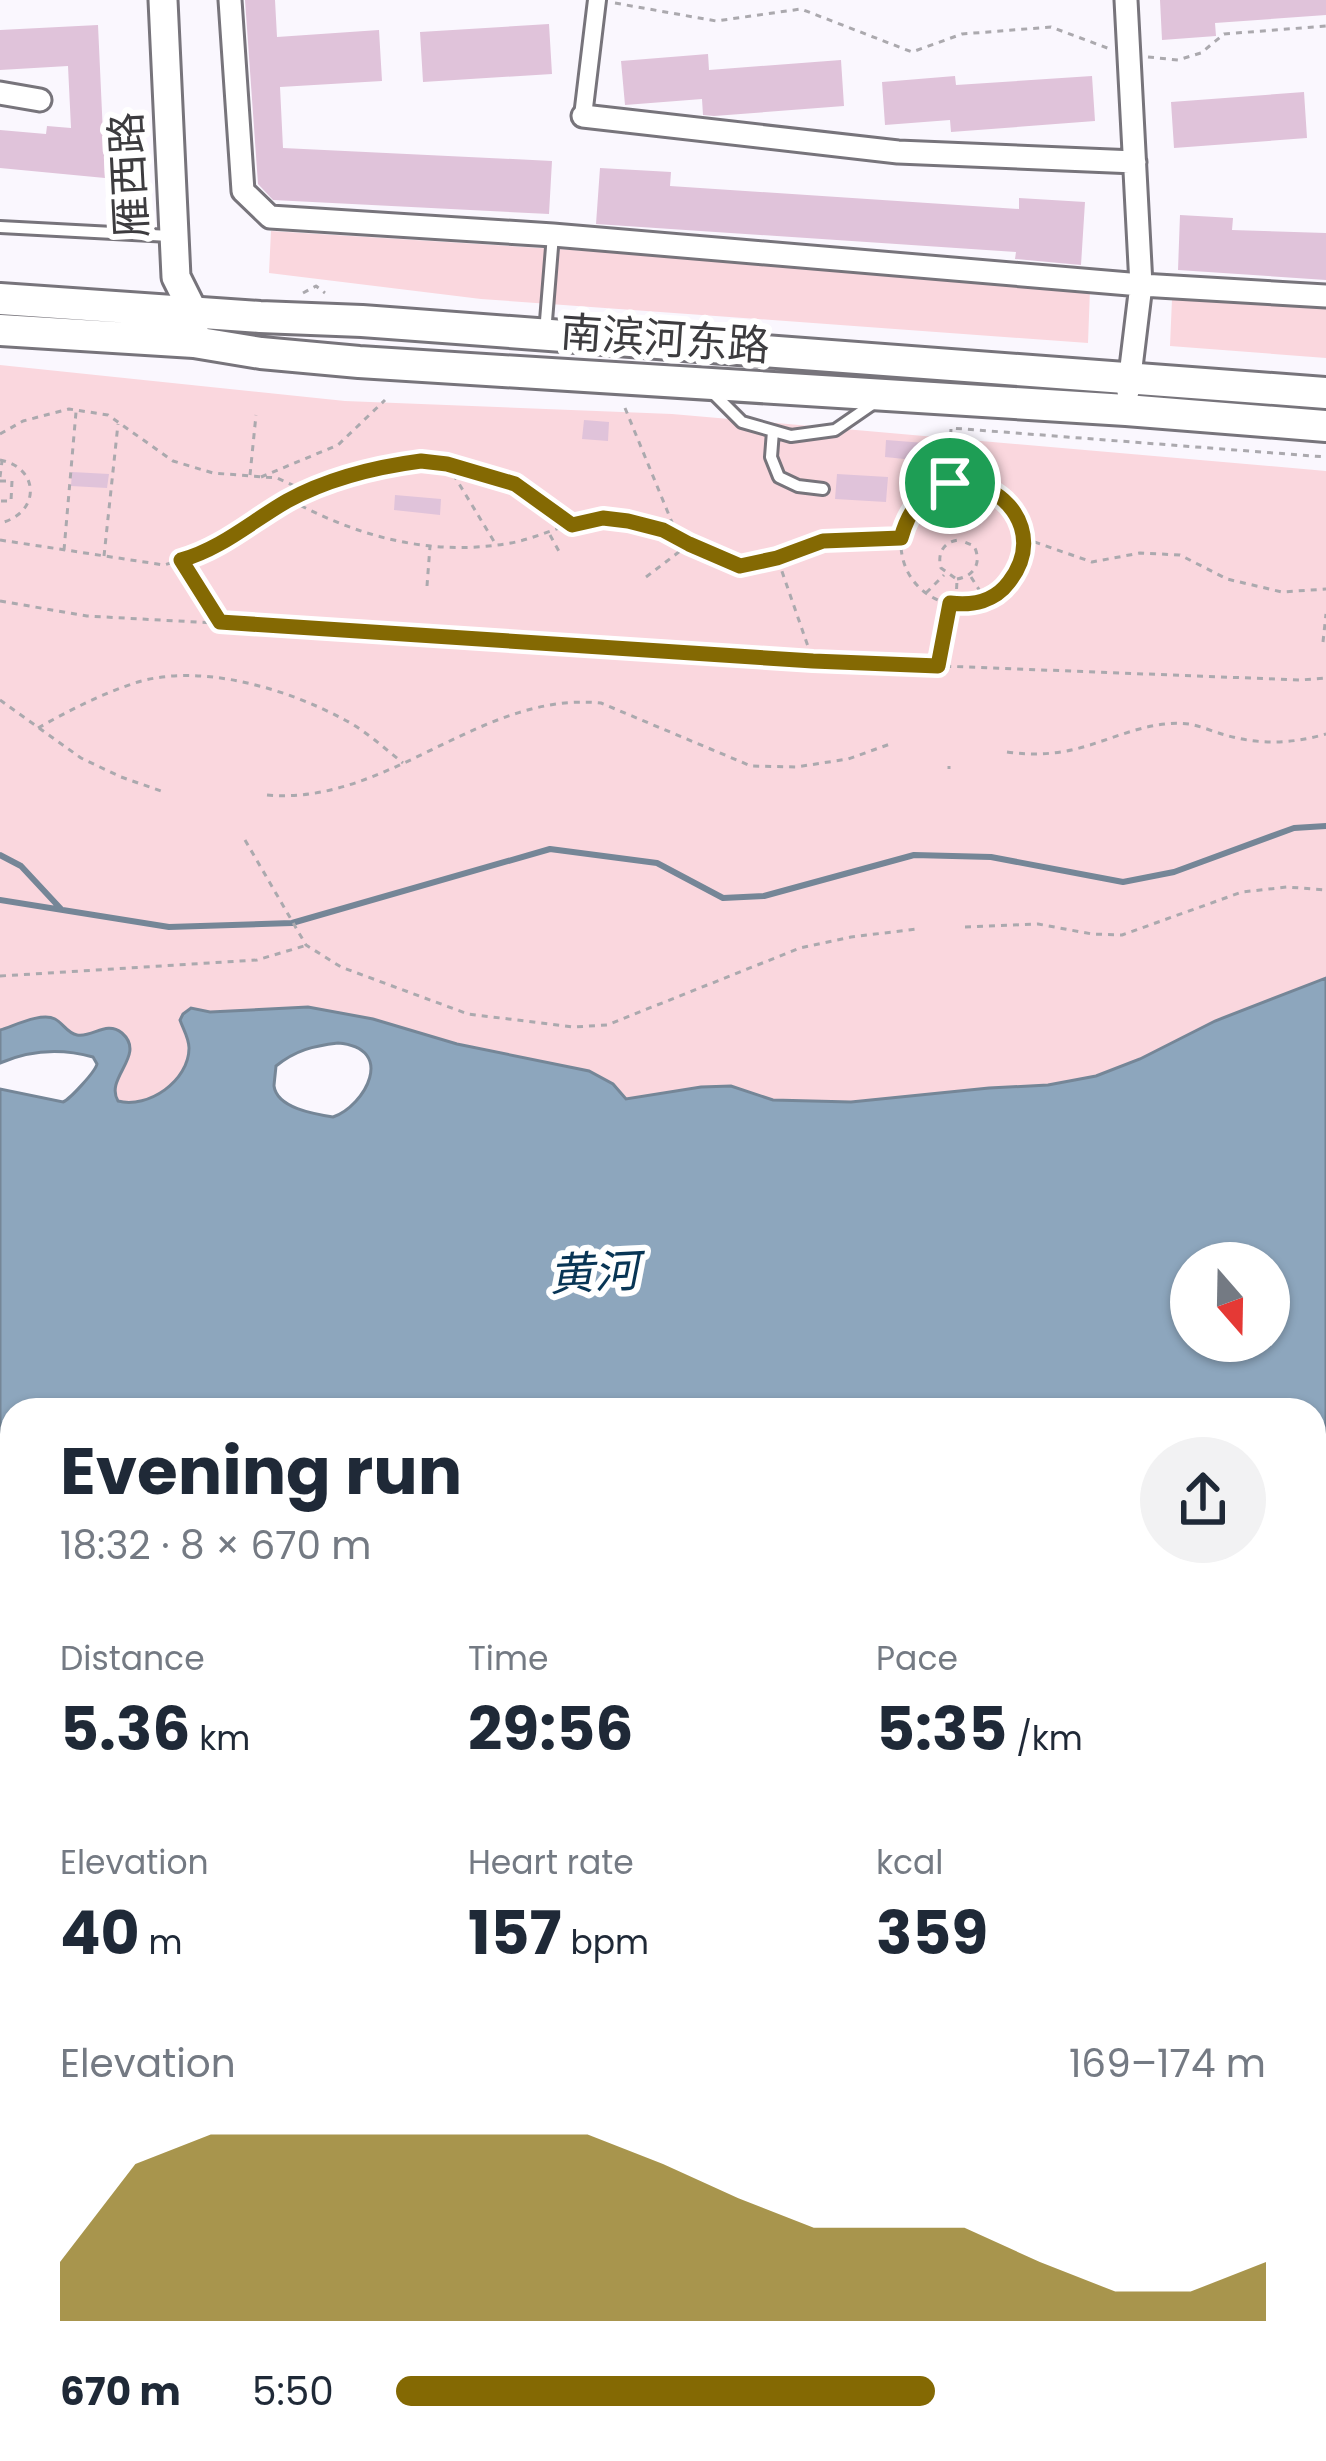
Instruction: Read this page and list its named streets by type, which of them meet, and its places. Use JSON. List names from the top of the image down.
{
  "streets": {
    "main road": ["南滨河东路"],
    "street": ["雁西路"]
  },
  "crossings": [
    ["雁西路", "南滨河东路"]
  ],
  "water": ["黄河"],
  "north": "bottom",
  "page": {
    "heading": ["Evening run", "18:32 · 8 × 670 m"],
    "stats": [
      ["Distance", "5.36 km"],
      ["Time", "29:56"],
      ["Pace", "5:35 /km"],
      ["Elevation", "40 m"],
      ["Heart rate", "157 bpm"],
      ["kcal", "359"]
    ],
    "chart": ["Elevation", "169–174 m"],
    "list": [
      {
        "name": "670 m",
        "note": "5:50"
      }
    ]
  }
}
